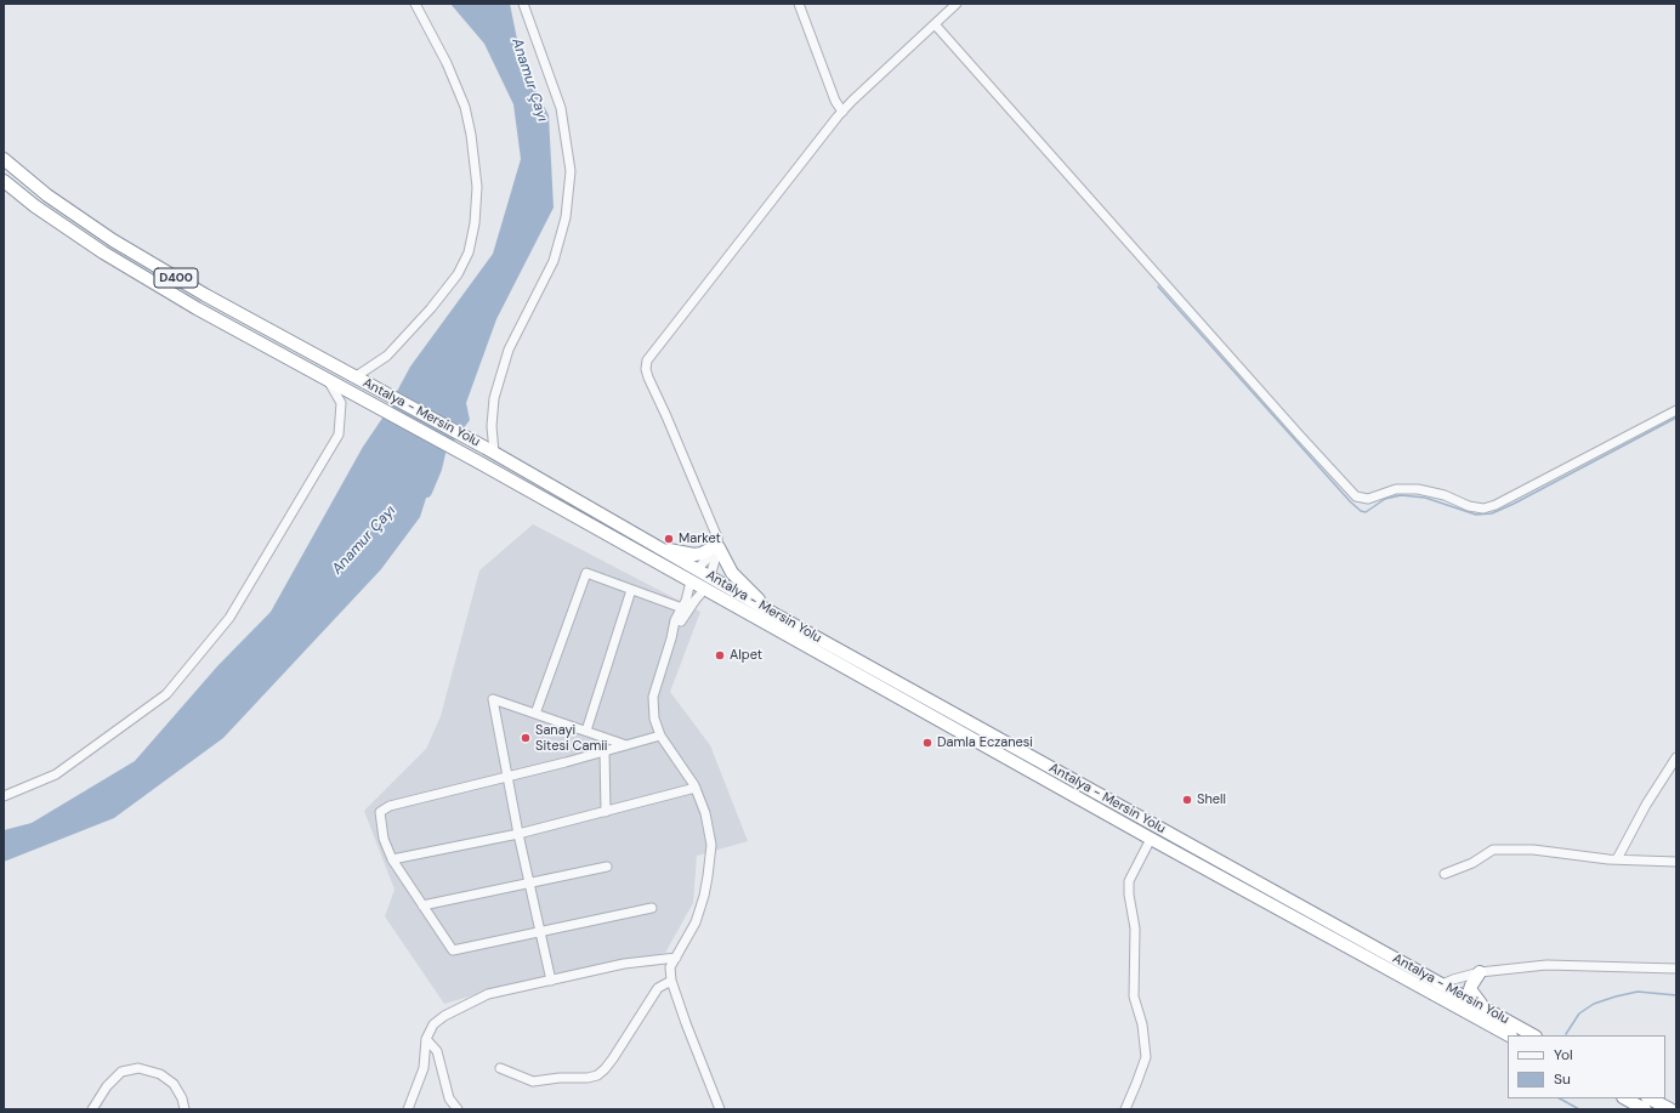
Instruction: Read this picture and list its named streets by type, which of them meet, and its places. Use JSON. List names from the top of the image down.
{
  "streets": {
    "highway": ["D400", "Antalya - Mersin Yolu"]
  },
  "water": ["Anamur Çayı"],
  "places": [
    "Market",
    "Alpet",
    "Sanayi Sitesi Camii",
    "Damla Eczanesi",
    "Shell"
  ],
  "legend": ["Yol", "Su"]
}
